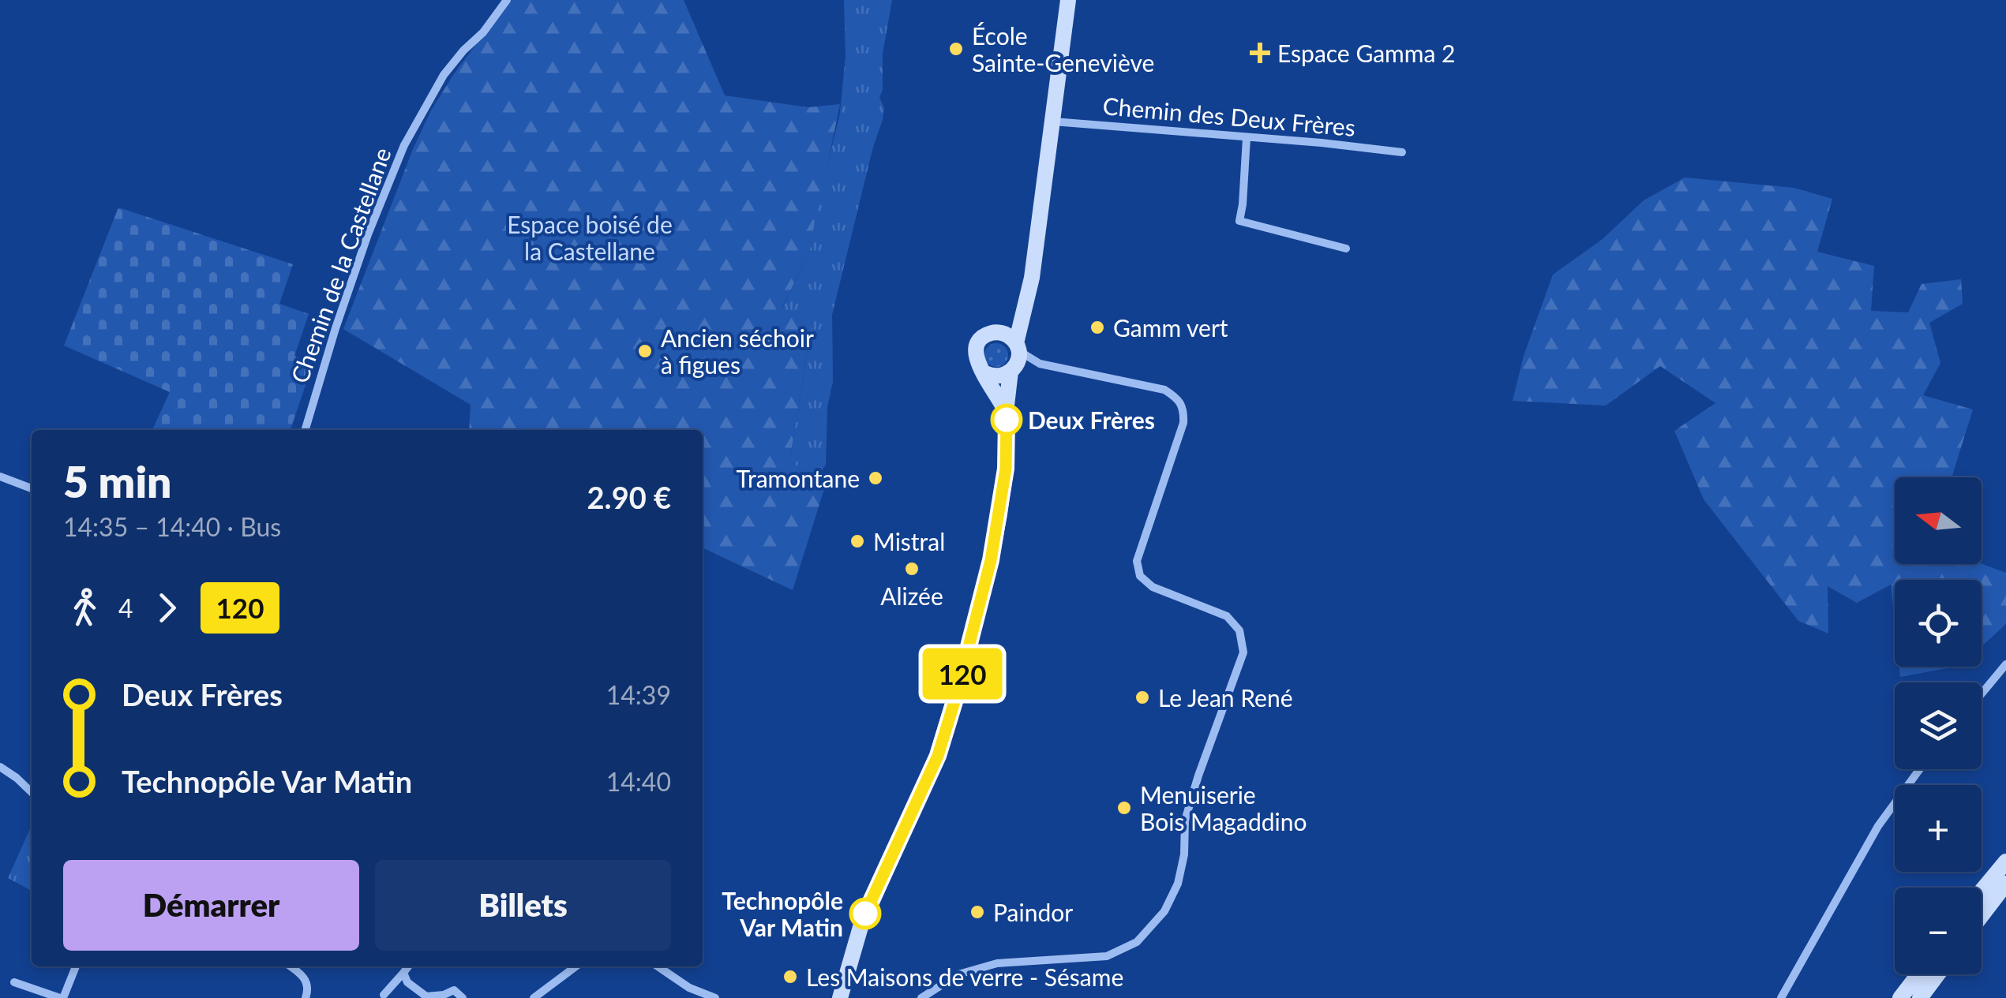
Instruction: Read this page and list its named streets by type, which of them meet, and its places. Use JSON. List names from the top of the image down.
{
  "streets": {
    "street": ["Chemin des Deux Frères", "Chemin de la Castellane"]
  },
  "parks": ["Espace boisé de la Castellane"],
  "places": {
    "other": [
      "École Sainte-Geneviève",
      "Gamm vert",
      "Ancien séchoir à figues",
      "Deux Frères",
      "Tramontane",
      "Mistral",
      "Alizée",
      "Le Jean René",
      "Menuiserie Bois Magaddino",
      "Paindor",
      "Technopôle Var Matin",
      "Les Maisons de verre - Sésame"
    ],
    "health": ["Espace Gamma 2"]
  },
  "lines": ["bus line 120"],
  "north": "left",
  "page": {
    "on_map": "120",
    "heading": ["5 min", "14:35 – 14:40 · Bus", "2.90 €"],
    "map_buttons": ["+", "−"],
    "legs": ["4", "120"],
    "list": [
      {
        "name": "Deux Frères",
        "value": "14:39"
      },
      {
        "name": "Technopôle Var Matin",
        "value": "14:40"
      }
    ],
    "buttons": ["Démarrer", "Billets"]
  }
}
